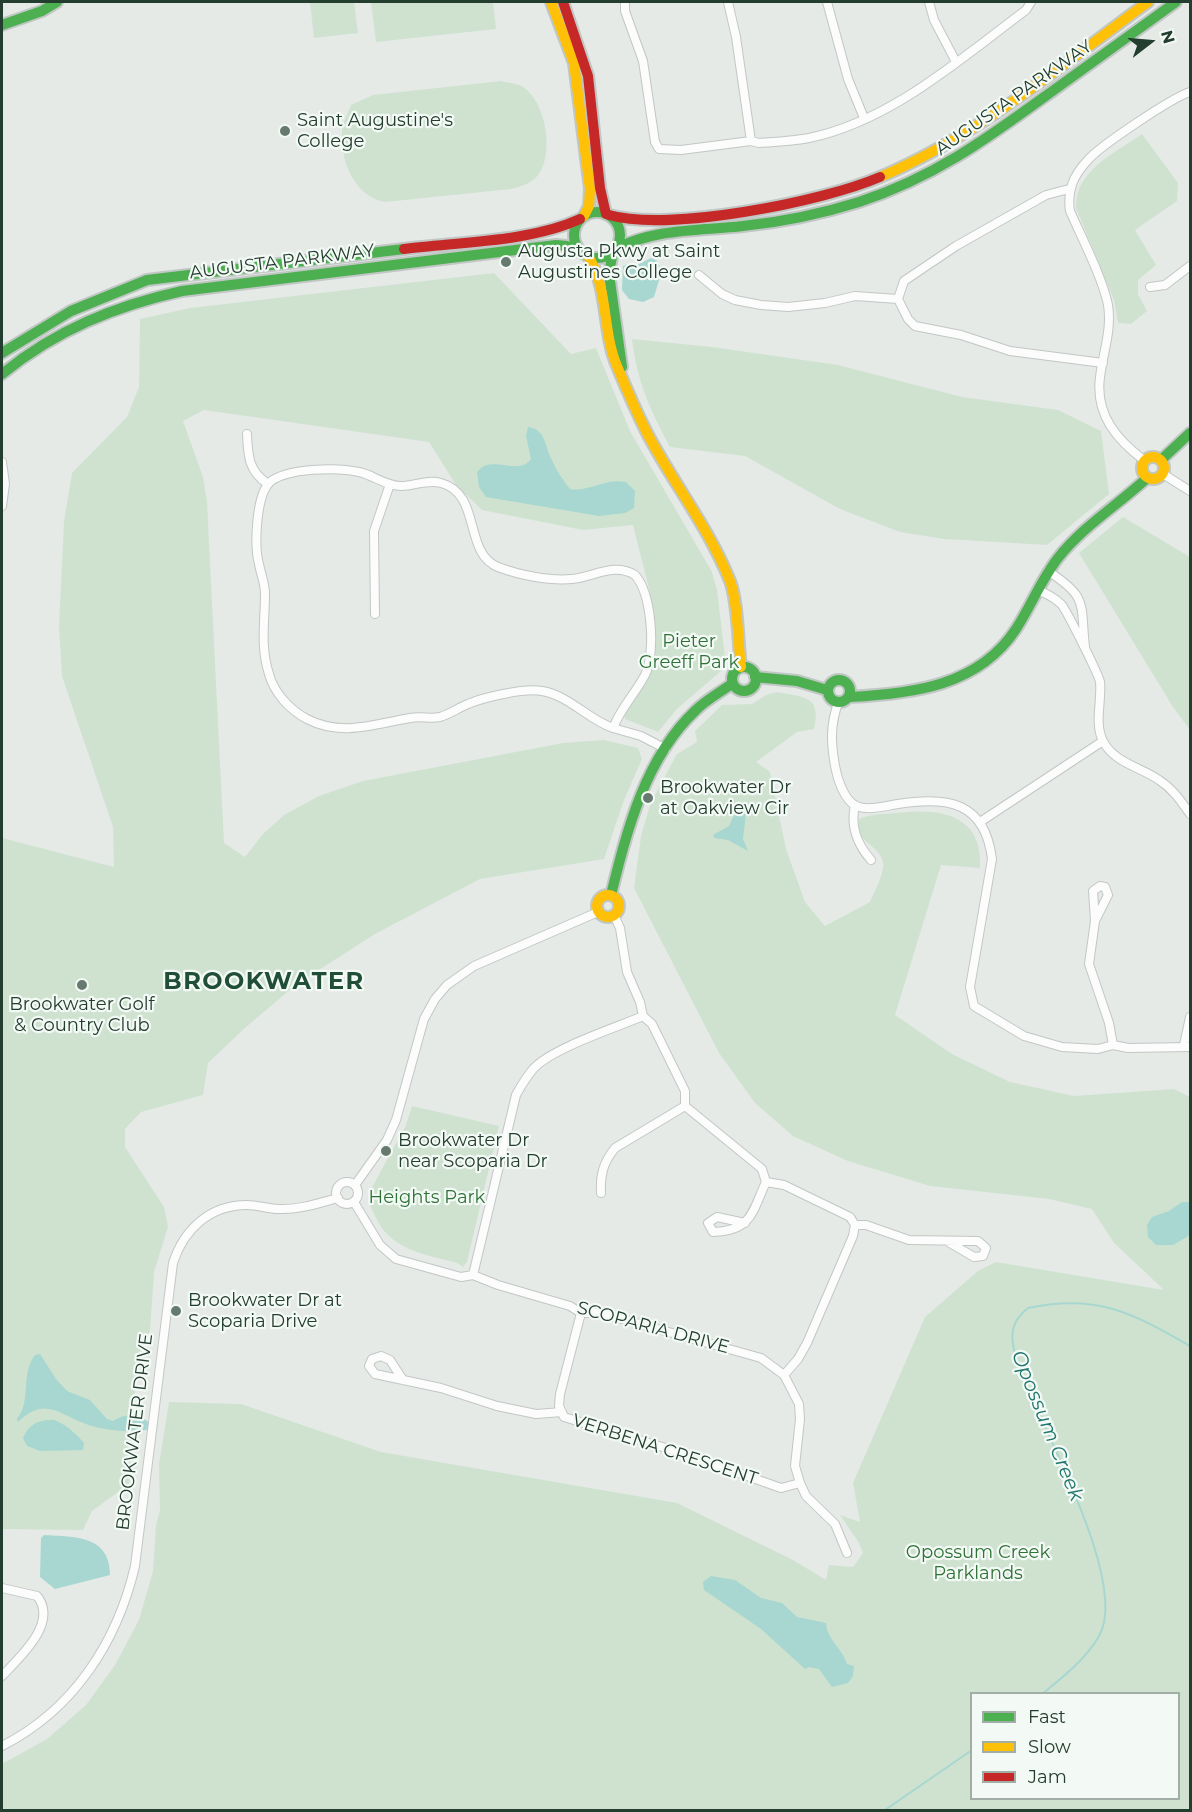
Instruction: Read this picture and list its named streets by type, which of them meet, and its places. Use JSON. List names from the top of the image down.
{
  "streets": {
    "main road": ["AUGUSTA PARKWAY"],
    "street": ["SCOPARIA DRIVE", "BROOKWATER DRIVE", "VERBENA CRESCENT"]
  },
  "crossings": [
    ["SCOPARIA DRIVE", "BROOKWATER DRIVE"],
    ["SCOPARIA DRIVE", "VERBENA CRESCENT"]
  ],
  "districts": ["BROOKWATER"],
  "water": ["Opossum Creek"],
  "parks": ["Pieter Greeff Park", "Heights Park", "Opossum Creek Parklands"],
  "places": [
    "Saint Augustine's College",
    "Augusta Pkwy at Saint Augustines College",
    "Brookwater Dr at Oakview Cir",
    "Brookwater Golf & Country Club",
    "Brookwater Dr near Scoparia Dr",
    "Brookwater Dr at Scoparia Drive"
  ],
  "legend": ["Fast", "Slow", "Jam"],
  "north": "right"
}
